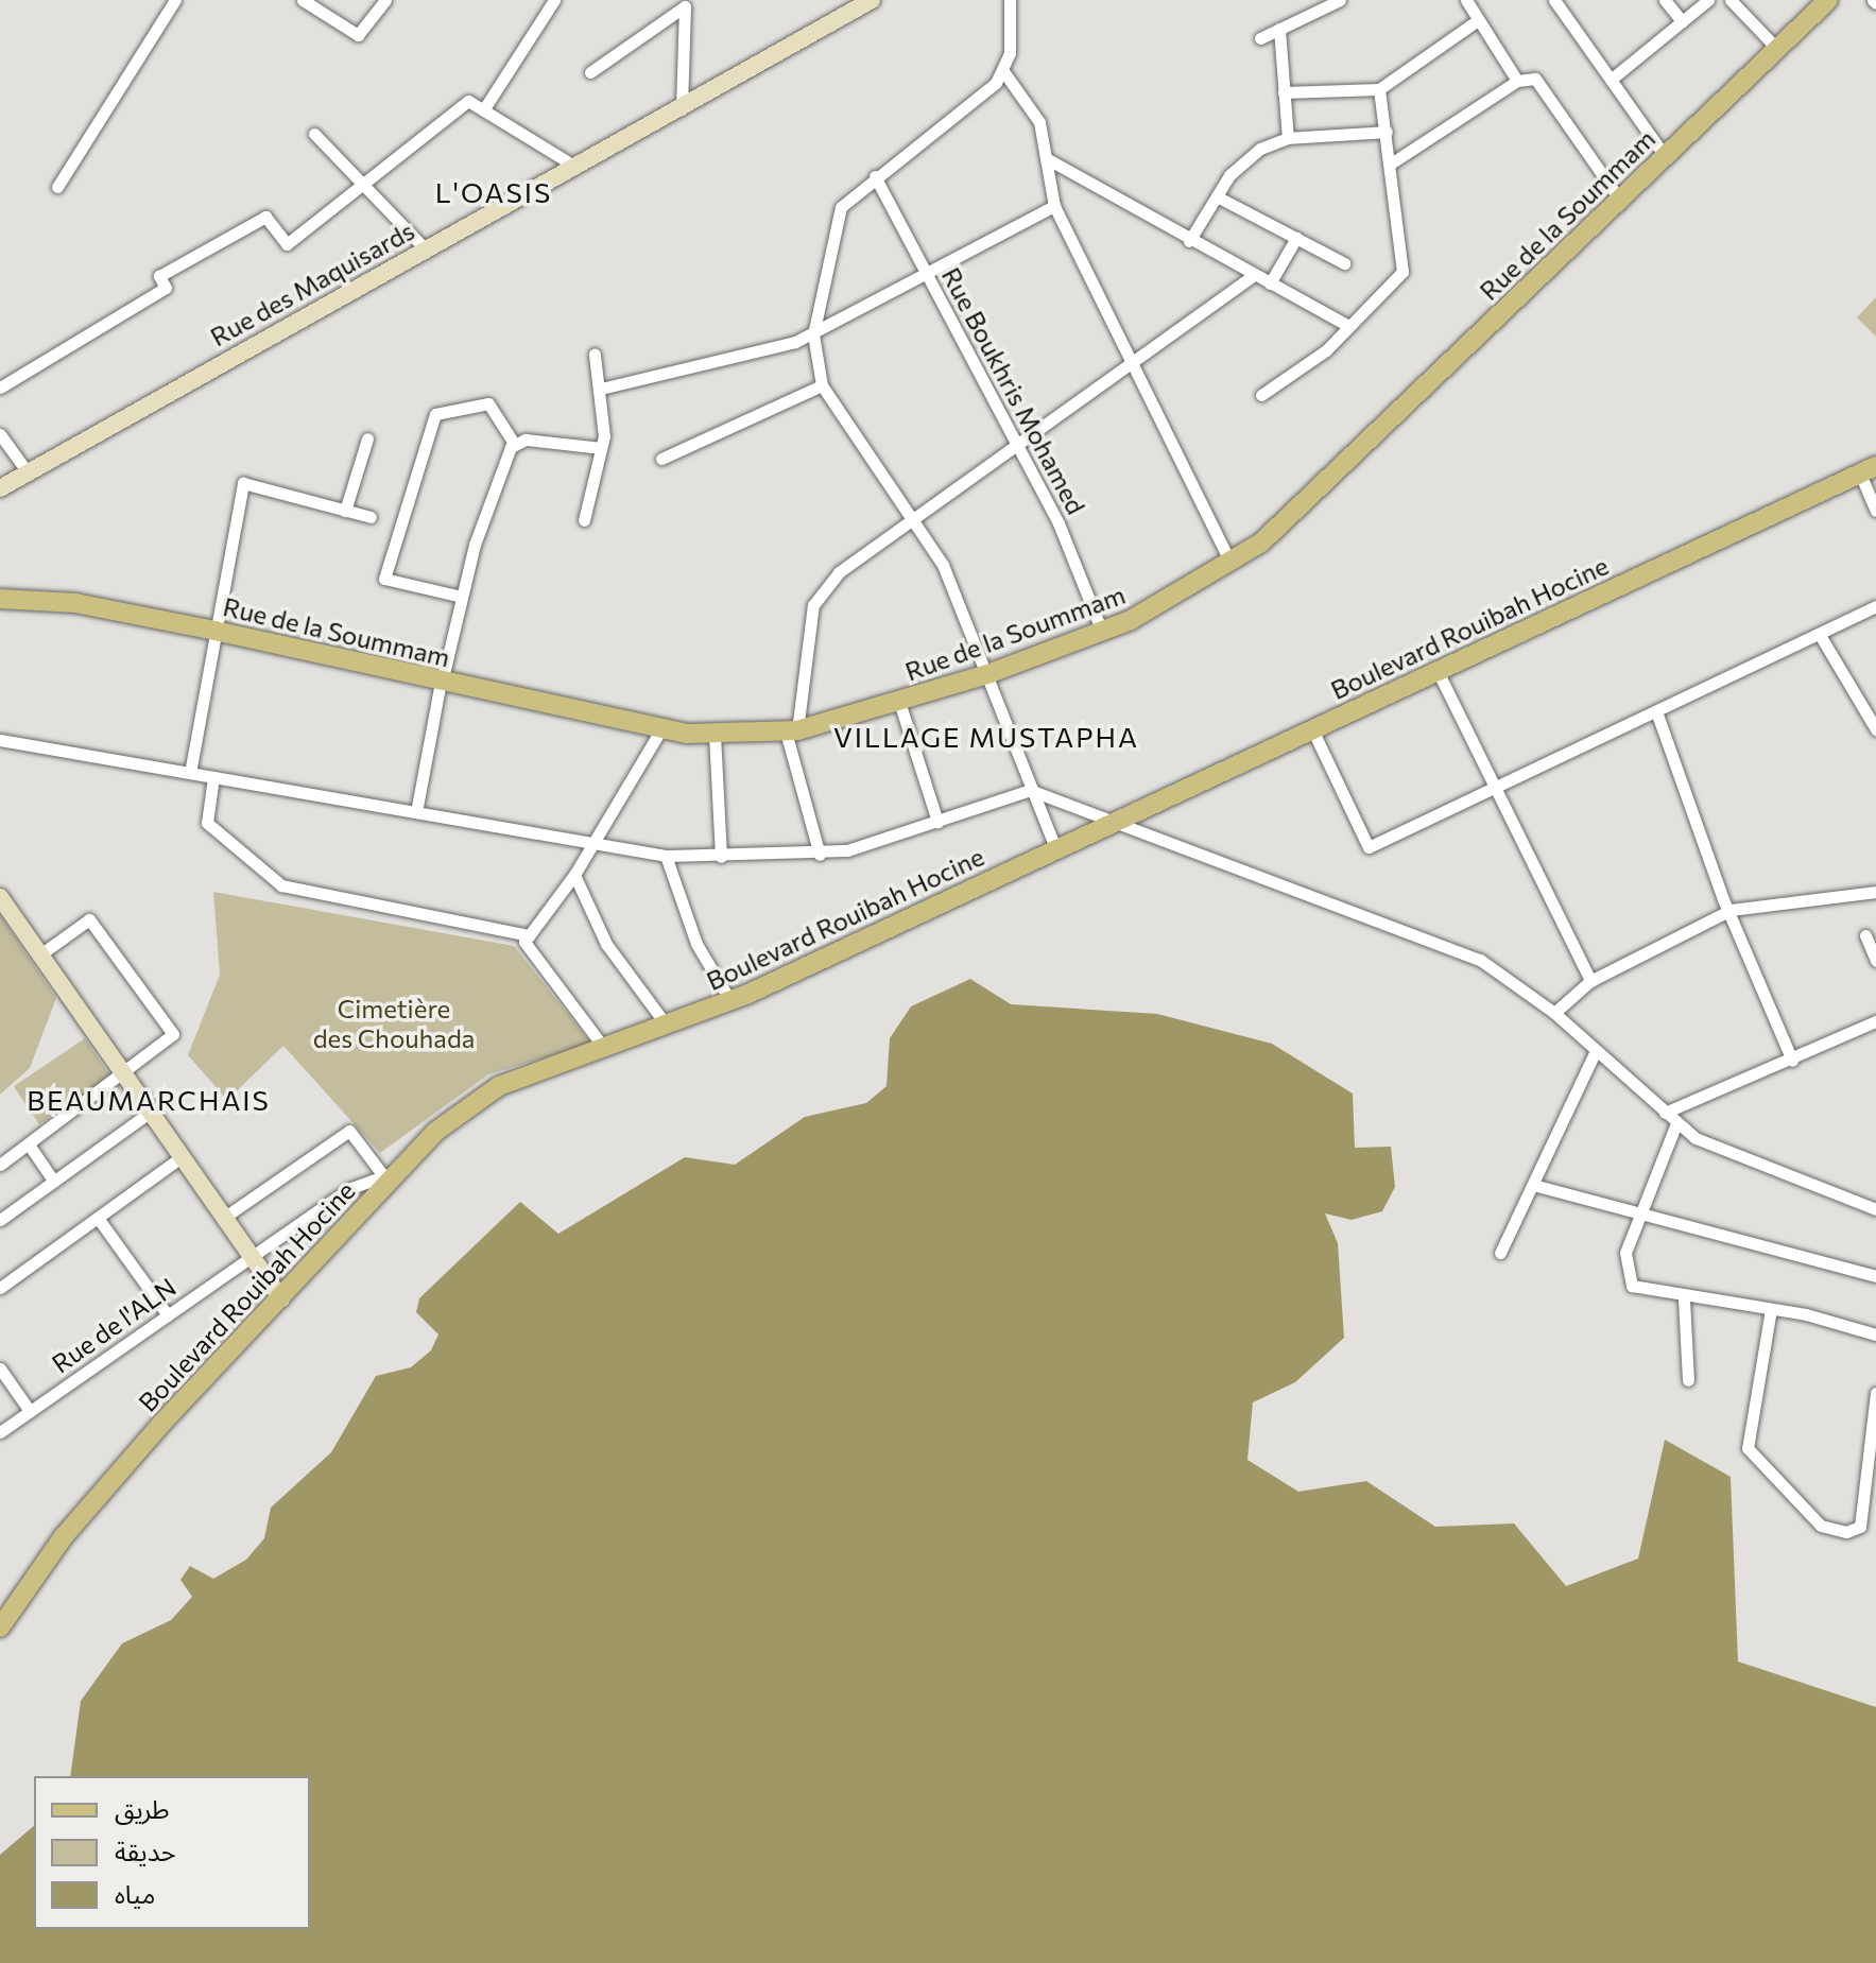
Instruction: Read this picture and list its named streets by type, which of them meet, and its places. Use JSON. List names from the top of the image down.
{
  "streets": {
    "main road": ["Rue de la Soummam", "Rue des Maquisards", "Boulevard Rouibah Hocine"],
    "street": ["Rue Boukhris Mohamed", "Rue de l'ALN"]
  },
  "crossings": [
    ["Rue de la Soummam", "Rue Boukhris Mohamed"],
    ["Boulevard Rouibah Hocine", "Rue de l'ALN"]
  ],
  "districts": ["L'OASIS", "VILLAGE MUSTAPHA", "BEAUMARCHAIS"],
  "parks": ["Cimetière des Chouhada"],
  "legend": ["طريق", "حديقة", "مياه"]
}
